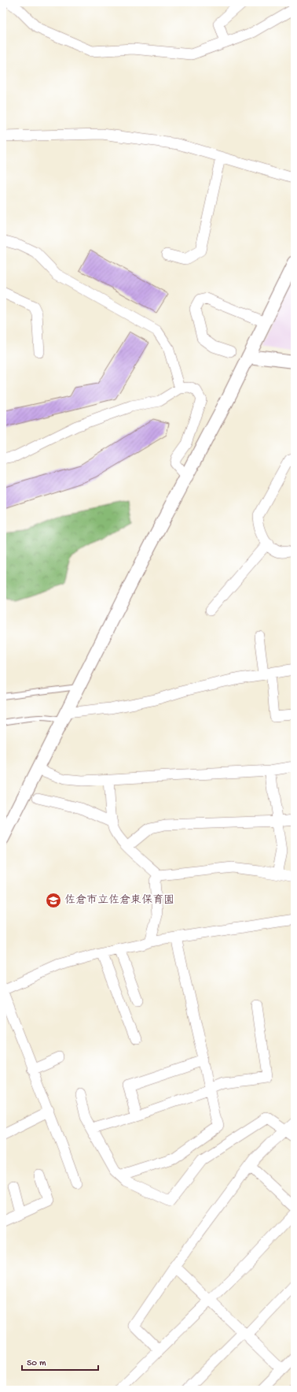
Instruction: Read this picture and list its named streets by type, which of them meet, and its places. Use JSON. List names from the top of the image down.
{
  "places": {
    "school or university": ["佐倉市立佐倉東保育園"]
  },
  "scale_bar": "50 m"
}
